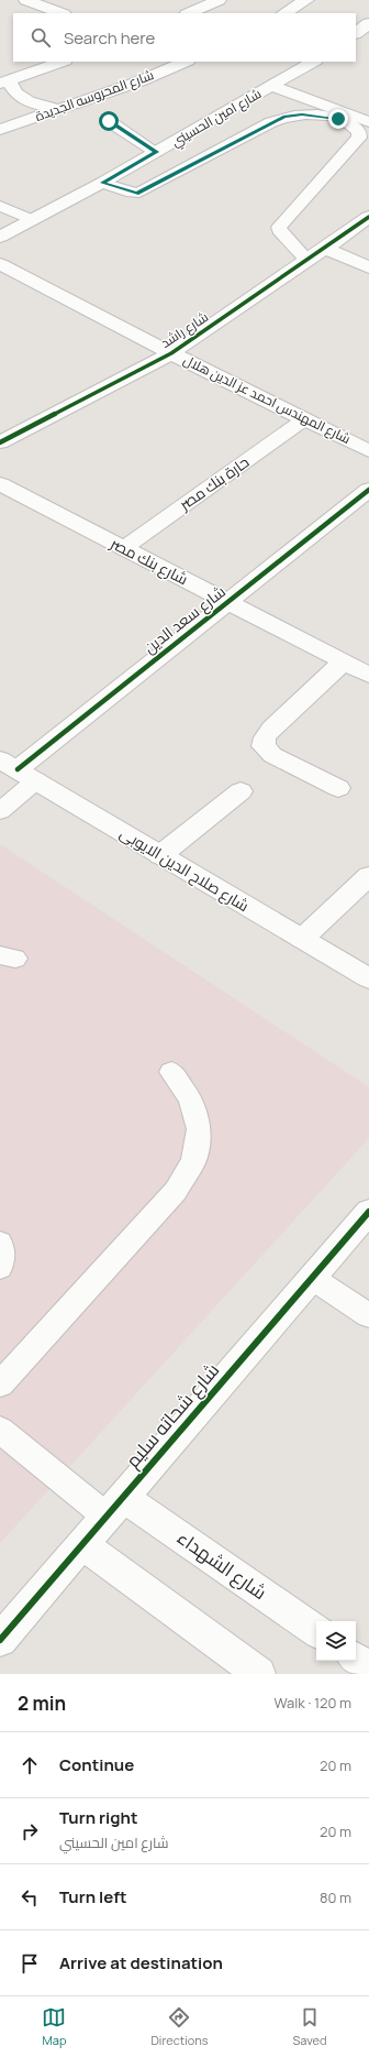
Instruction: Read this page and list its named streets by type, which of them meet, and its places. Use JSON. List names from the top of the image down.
{
  "streets": {
    "street": [
      "شارع المحروسه الجديدة",
      "شارع امين الحسيني",
      "شارع راشد",
      "شارع المهندس احمد عز الدين هلال",
      "حارة بنك مصر",
      "شارع بنك مصر",
      "شارع سعد الدين",
      "شارع صلاح الدين الايوبى",
      "شارع شحاته سليم",
      "شارع الشهداء"
    ]
  },
  "crossings": [
    ["شارع راشد", "شارع المهندس احمد عز الدين هلال"],
    ["شارع المهندس احمد عز الدين هلال", "حارة بنك مصر"],
    ["حارة بنك مصر", "شارع بنك مصر"],
    ["شارع بنك مصر", "شارع سعد الدين"],
    ["شارع سعد الدين", "شارع صلاح الدين الايوبى"],
    ["شارع شحاته سليم", "شارع الشهداء"]
  ],
  "page": {
    "search": "Search here",
    "heading": ["2 min", "Walk · 120 m"],
    "list": [
      ["Continue", "20 m"],
      ["Turn right", "شارع امين الحسيني", "20 m"],
      ["Turn left", "80 m"],
      "Arrive at destination"
    ],
    "nav": ["Map", "Directions", "Saved"]
  }
}
